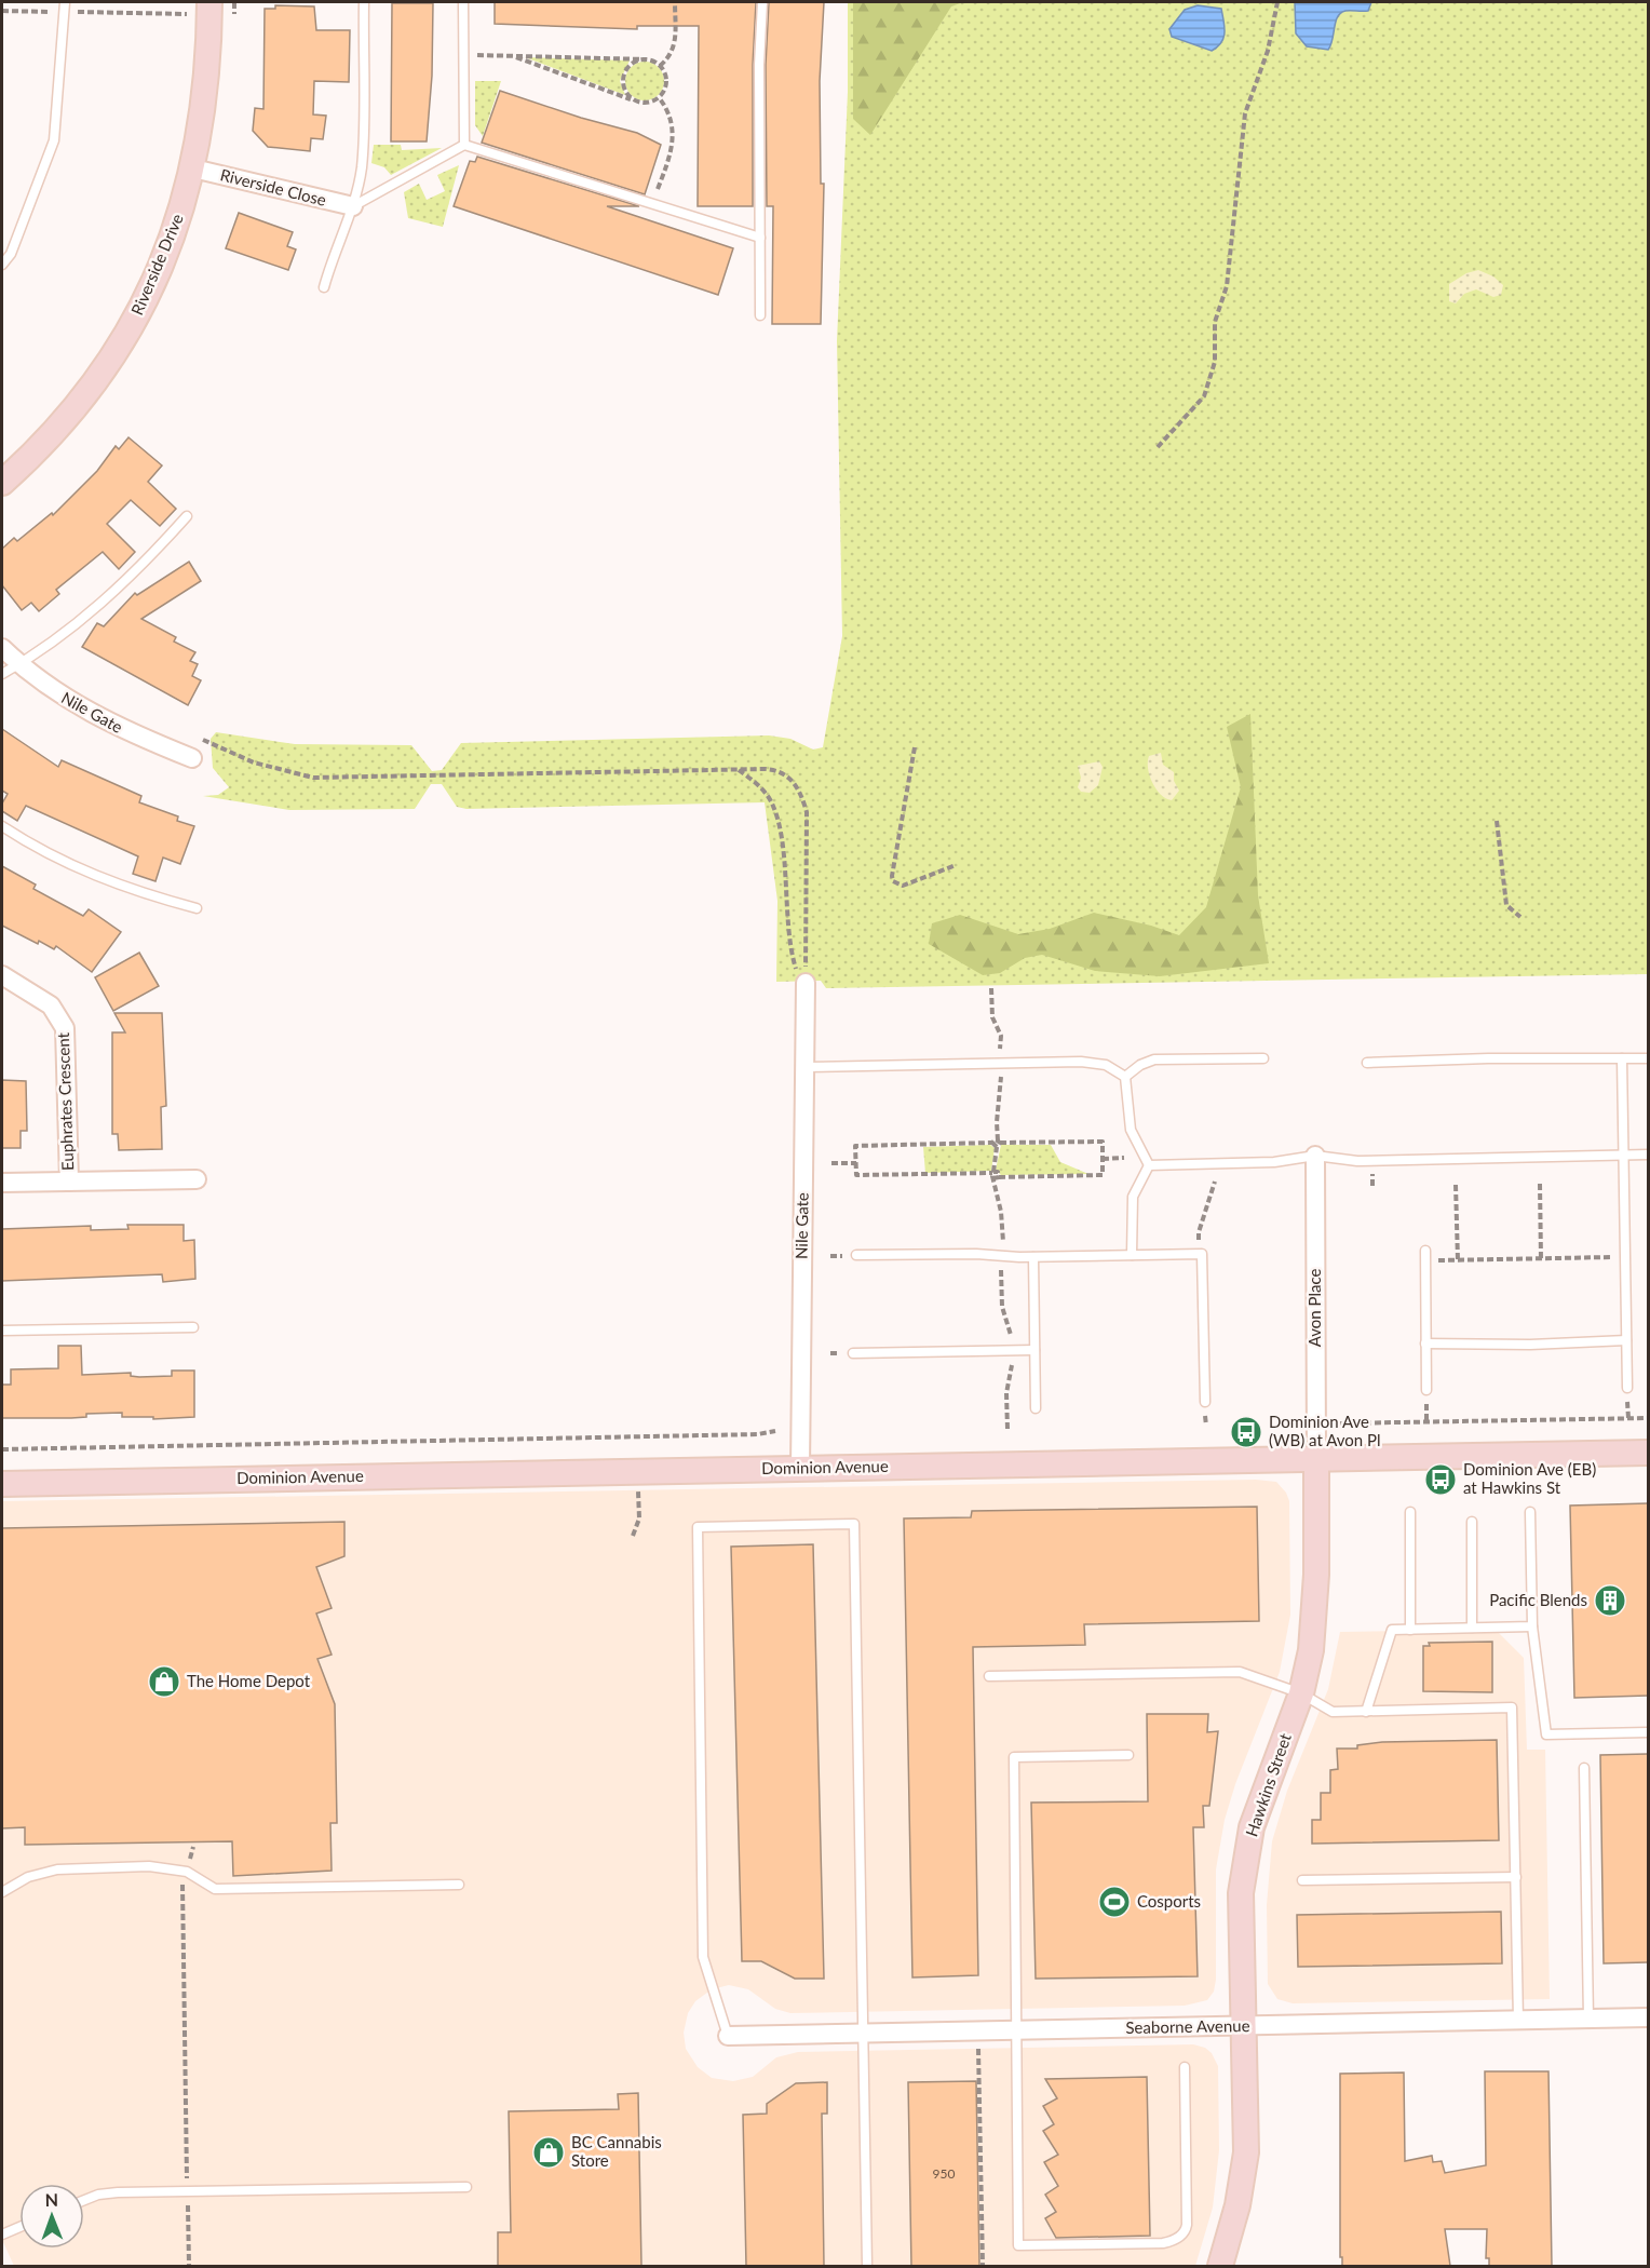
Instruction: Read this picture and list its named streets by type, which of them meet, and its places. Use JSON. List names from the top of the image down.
{
  "streets": {
    "main road": ["Riverside Drive", "Dominion Avenue", "Hawkins Street"],
    "street": [
      "Riverside Close",
      "Nile Gate",
      "Euphrates Crescent",
      "Avon Place",
      "Seaborne Avenue"
    ]
  },
  "crossings": [
    ["Riverside Close", "Riverside Drive"],
    ["Nile Gate", "Dominion Avenue"],
    ["Avon Place", "Dominion Avenue"],
    ["Avon Place", "Hawkins Street"],
    ["Dominion Avenue", "Hawkins Street"],
    ["Hawkins Street", "Seaborne Avenue"]
  ],
  "places": {
    "bus stop": ["Dominion Ave (WB) at Avon Pl", "Dominion Ave (EB) at Hawkins St"],
    "building": ["Pacific Blends"],
    "shop": ["The Home Depot", "BC Cannabis Store"],
    "sports": ["Cosports"]
  },
  "house_numbers": ["950"],
  "north": "top"
}
